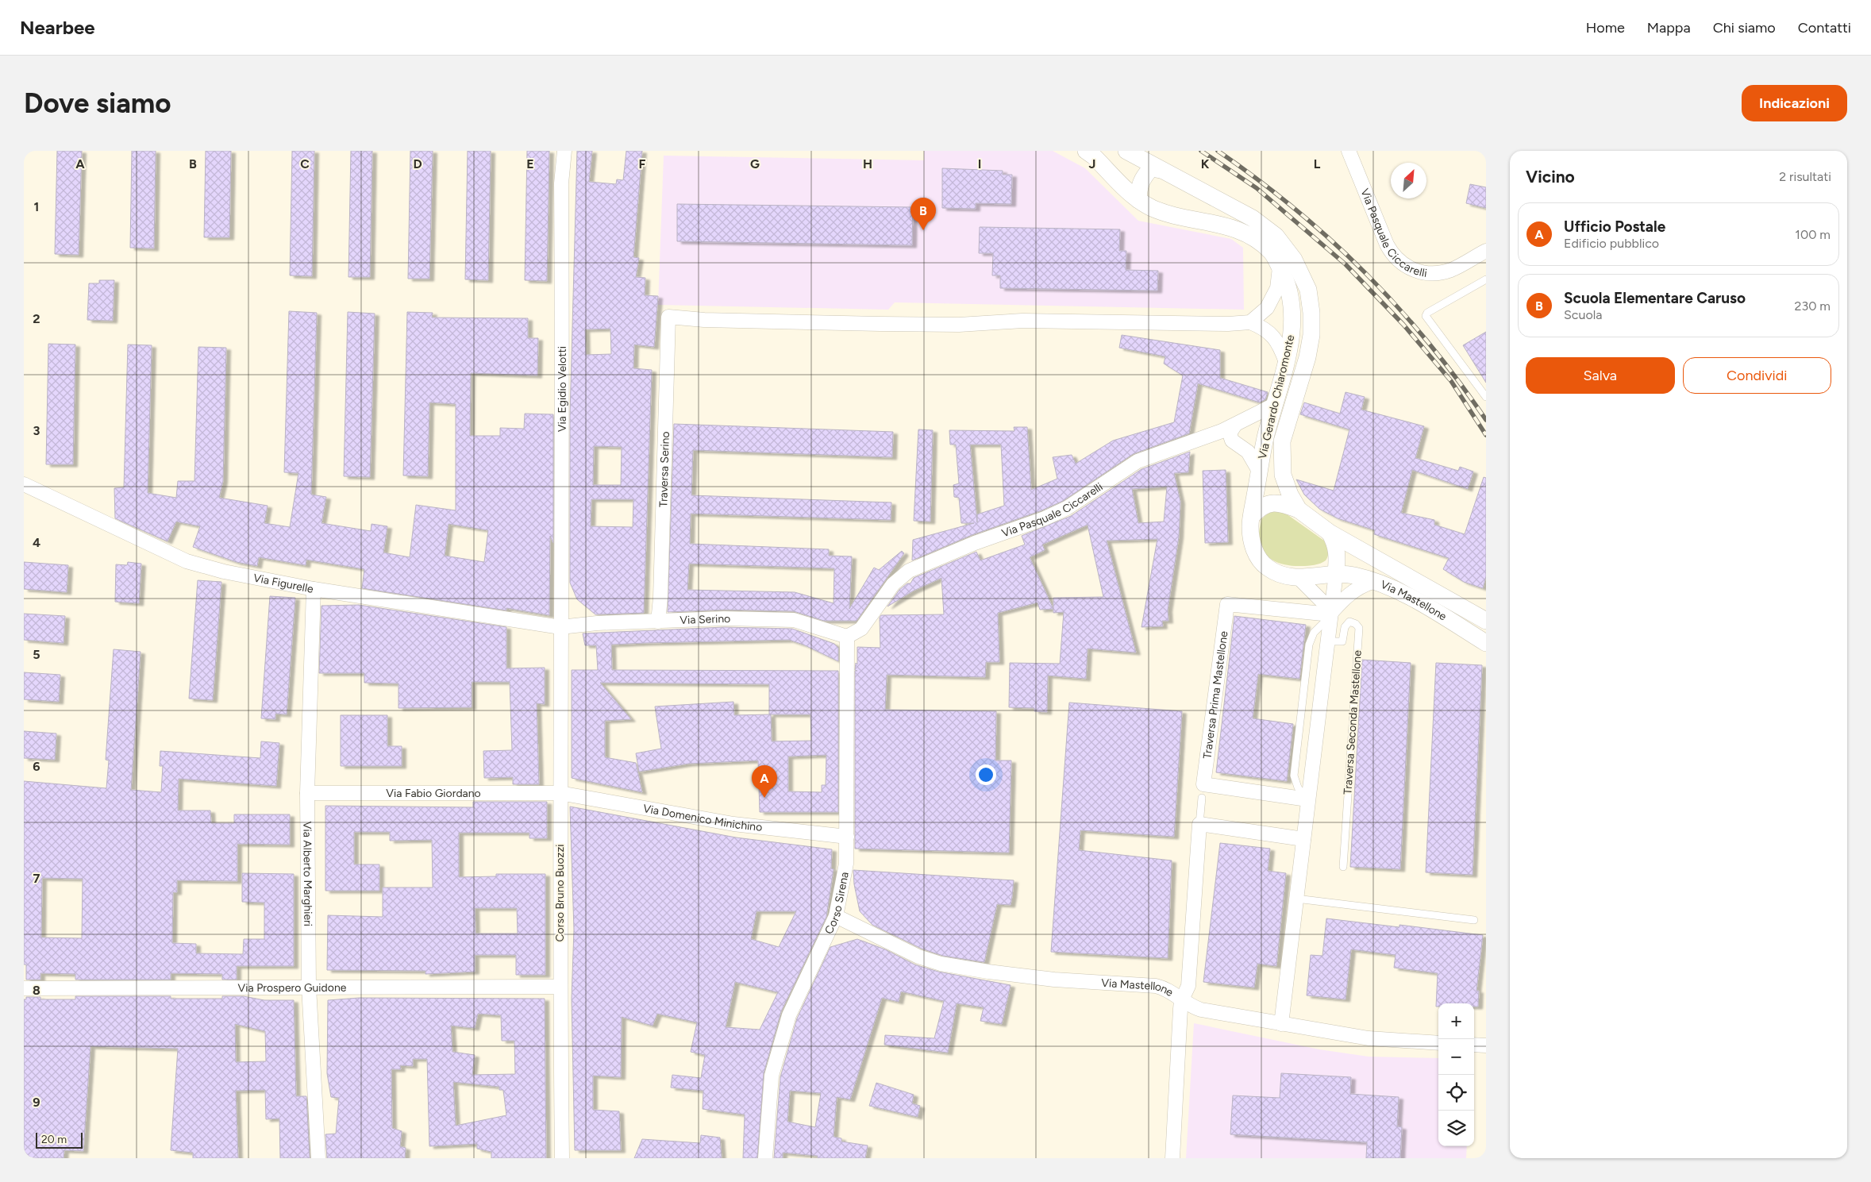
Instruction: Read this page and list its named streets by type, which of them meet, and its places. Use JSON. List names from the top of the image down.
{
  "streets": {
    "street": [
      "Via Pasquale Ciccarelli",
      "Via Egidio Velotti",
      "Via Gerardo Chiaromonte",
      "Traversa Serino",
      "Via Figurelle",
      "Via Mastellone",
      "Via Serino",
      "Traversa Prima Mastellone",
      "Via Fabio Giordano",
      "Via Domenico Minichino",
      "Via Alberto Marghieri",
      "Corso Bruno Buozzi",
      "Corso Sirena",
      "Via Prospero Guidone"
    ],
    "lane": ["Traversa Seconda Mastellone"]
  },
  "crossings": [
    ["Via Pasquale Ciccarelli", "Via Gerardo Chiaromonte"],
    ["Via Pasquale Ciccarelli", "Via Serino"],
    ["Via Pasquale Ciccarelli", "Corso Sirena"],
    ["Via Egidio Velotti", "Via Figurelle"],
    ["Via Egidio Velotti", "Via Serino"],
    ["Via Egidio Velotti", "Corso Bruno Buozzi"],
    ["Via Gerardo Chiaromonte", "Via Mastellone"],
    ["Traversa Serino", "Via Serino"],
    ["Via Figurelle", "Via Serino"],
    ["Via Figurelle", "Via Alberto Marghieri"],
    ["Via Figurelle", "Corso Bruno Buozzi"],
    ["Via Mastellone", "Corso Sirena"],
    ["Via Serino", "Corso Bruno Buozzi"],
    ["Via Serino", "Corso Sirena"],
    ["Via Fabio Giordano", "Via Domenico Minichino"],
    ["Via Fabio Giordano", "Via Alberto Marghieri"],
    ["Via Fabio Giordano", "Corso Bruno Buozzi"],
    ["Via Domenico Minichino", "Corso Bruno Buozzi"],
    ["Via Domenico Minichino", "Corso Sirena"],
    ["Via Alberto Marghieri", "Via Prospero Guidone"],
    ["Corso Bruno Buozzi", "Via Prospero Guidone"]
  ],
  "scale_bar": "20 m",
  "north": "top right",
  "page": {
    "header": "Nearbee",
    "nav": [
      "Home",
      "Mappa",
      "Chi siamo",
      "Contatti"
    ],
    "buttons": [
      "Indicazioni",
      ["Salva", "Condividi"]
    ],
    "title": "Dove siamo",
    "heading": ["Vicino", "2 risultati"],
    "pins": ["B", "A"],
    "list": [
      {
        "mark": "A",
        "name": "Ufficio Postale",
        "note": "Edificio pubblico",
        "value": "100 m"
      },
      {
        "mark": "B",
        "name": "Scuola Elementare Caruso",
        "note": "Scuola",
        "value": "230 m"
      }
    ],
    "map_buttons": ["+", "−"],
    "scale": "20 m"
  },
  "grid": {
    "columns": [
      "A",
      "B",
      "C",
      "D",
      "E",
      "F",
      "G",
      "H",
      "I",
      "J",
      "K",
      "L"
    ],
    "rows": [
      "1",
      "2",
      "3",
      "4",
      "5",
      "6",
      "7",
      "8",
      "9"
    ]
  }
}
